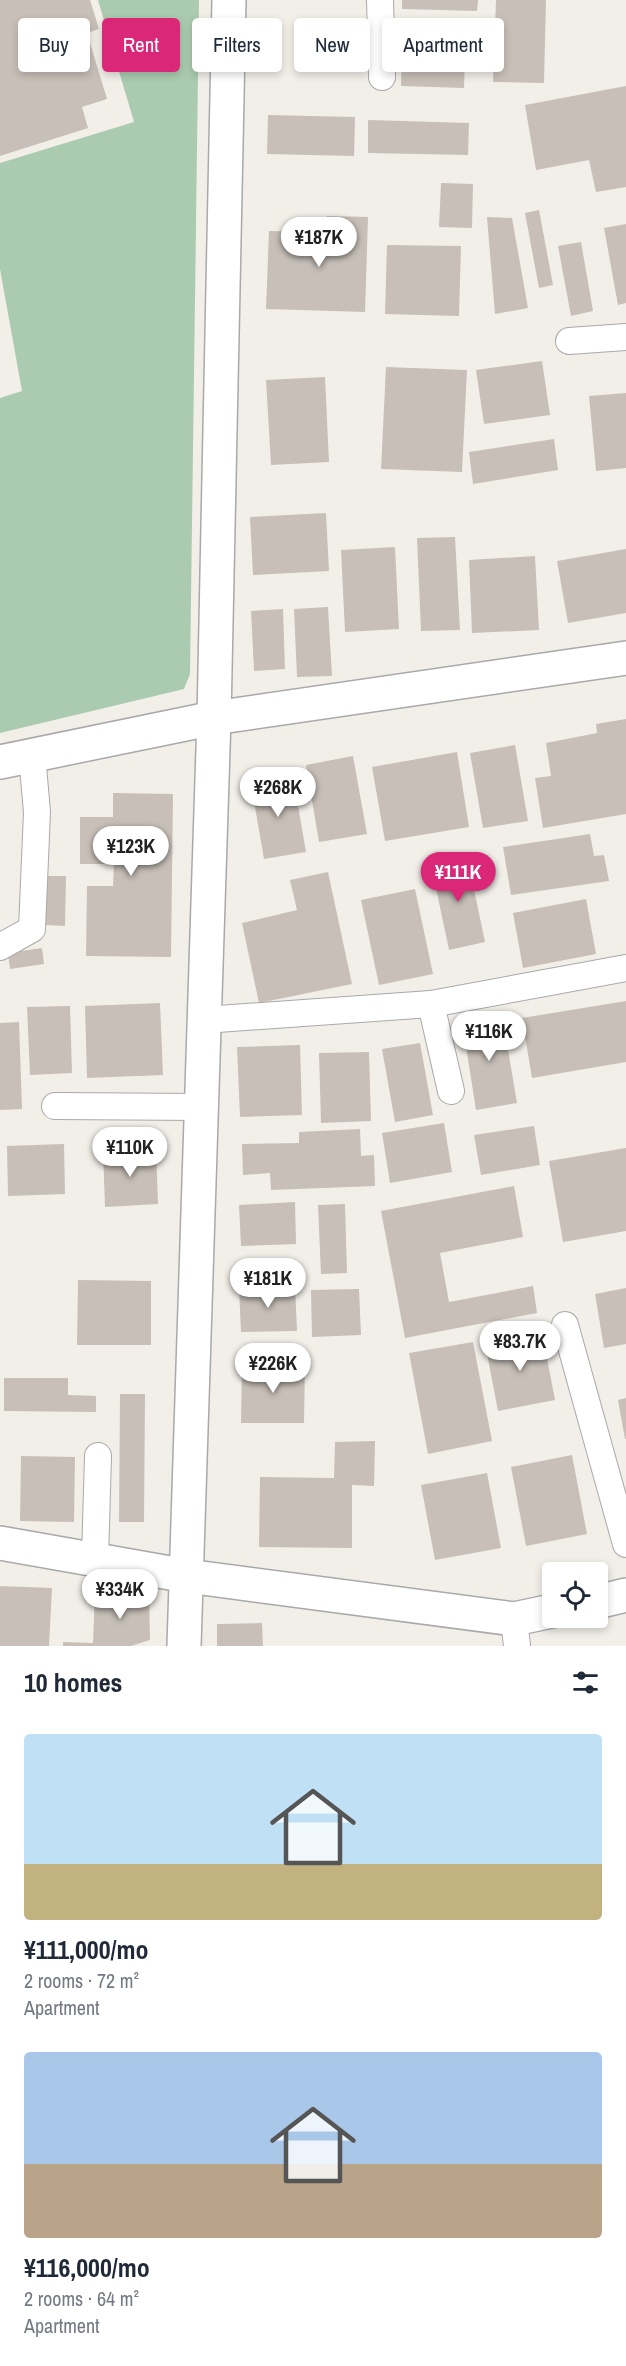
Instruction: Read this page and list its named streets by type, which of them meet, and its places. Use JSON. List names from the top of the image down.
{
  "page": {
    "chip": [
      "Buy",
      "Rent",
      "Filters",
      "New",
      "Apartment"
    ],
    "price": [
      "¥187K",
      "¥268K",
      "¥123K",
      "¥111K",
      "¥116K",
      "¥110K",
      "¥181K",
      "¥83.7K",
      "¥226K",
      "¥334K"
    ],
    "heading": "10 homes",
    "list": [
      {
        "name": "¥111,000/mo",
        "note": "2 rooms · 72 m² · Apartment"
      },
      {
        "name": "¥116,000/mo",
        "note": "2 rooms · 64 m² · Apartment"
      }
    ]
  }
}
